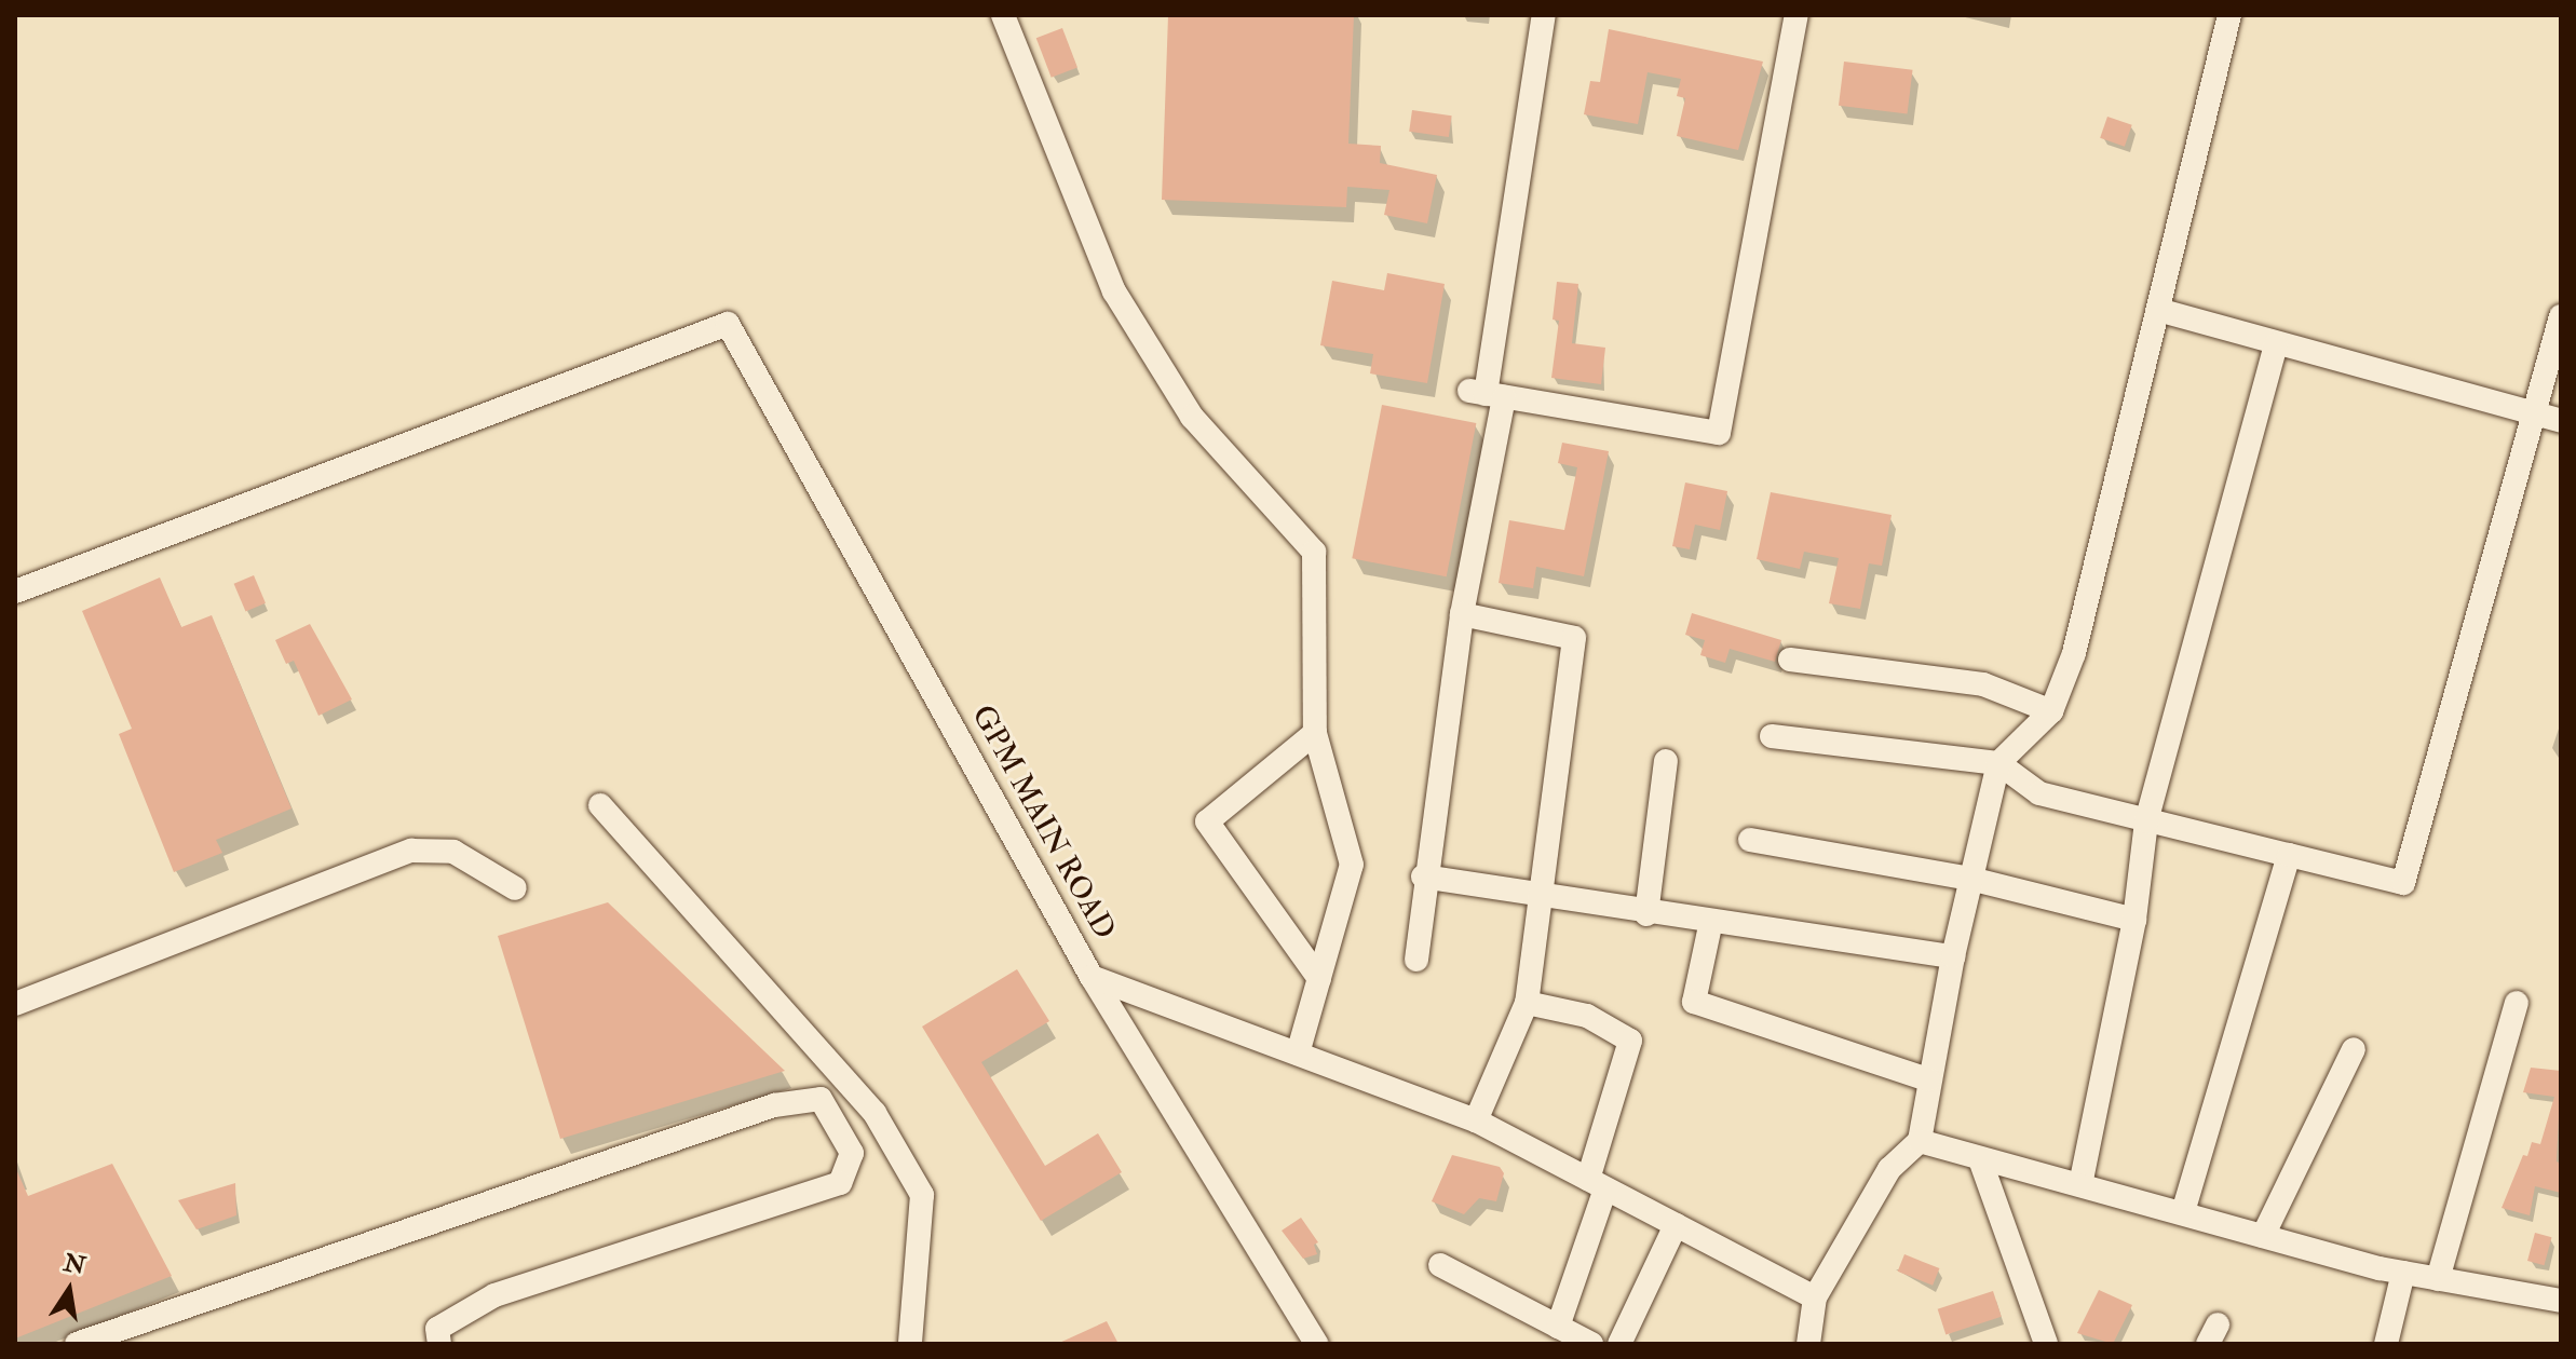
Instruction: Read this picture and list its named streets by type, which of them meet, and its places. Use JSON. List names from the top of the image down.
{
  "streets": {
    "street": ["GPM MAIN ROAD"]
  },
  "north": "top"
}
